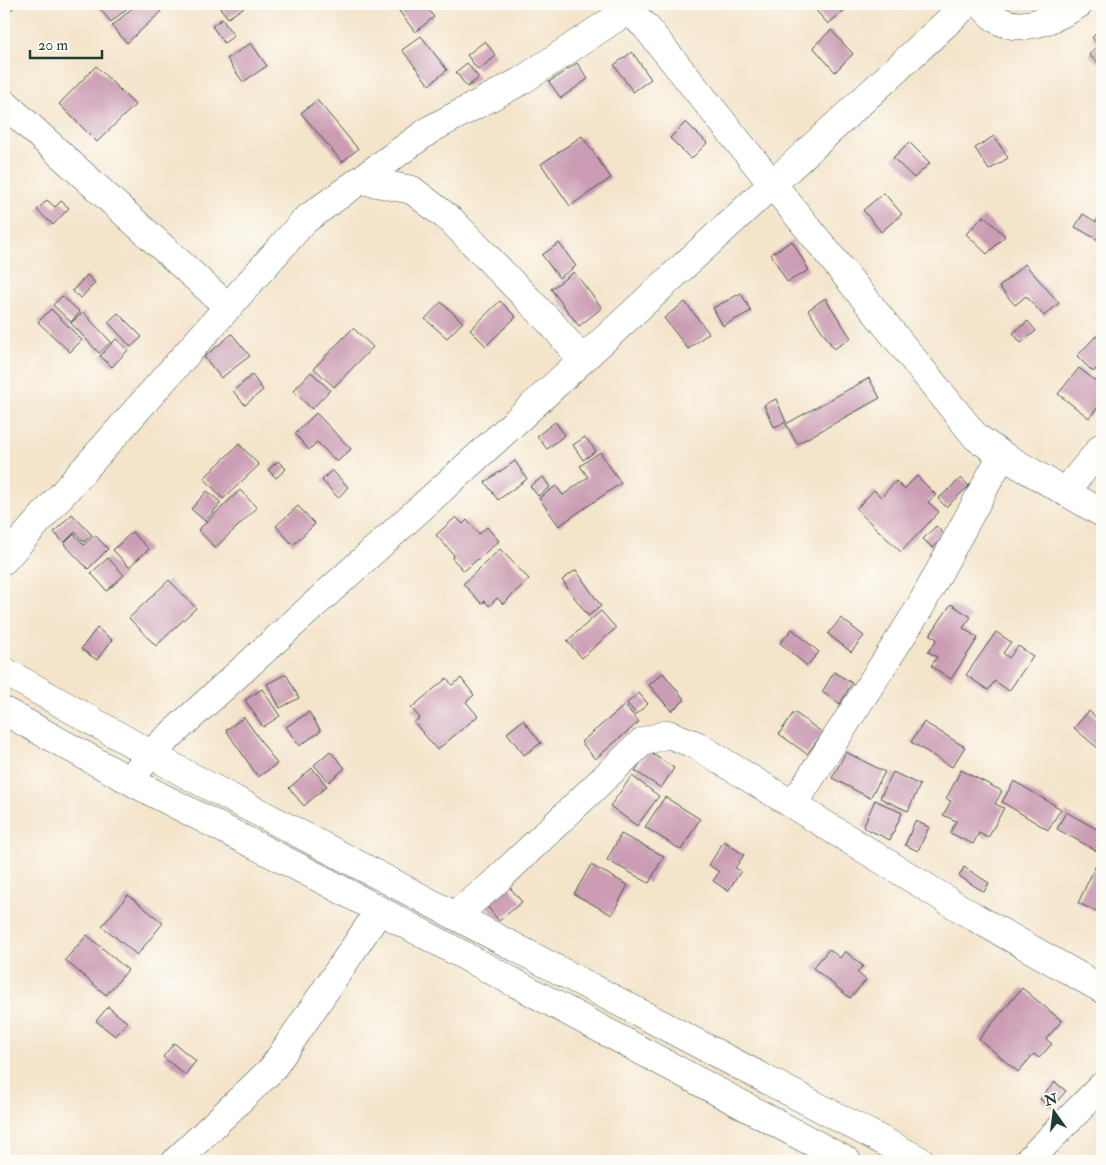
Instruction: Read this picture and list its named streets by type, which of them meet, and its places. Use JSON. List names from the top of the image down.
{
  "scale_bar": "20 m",
  "north": "top"
}
